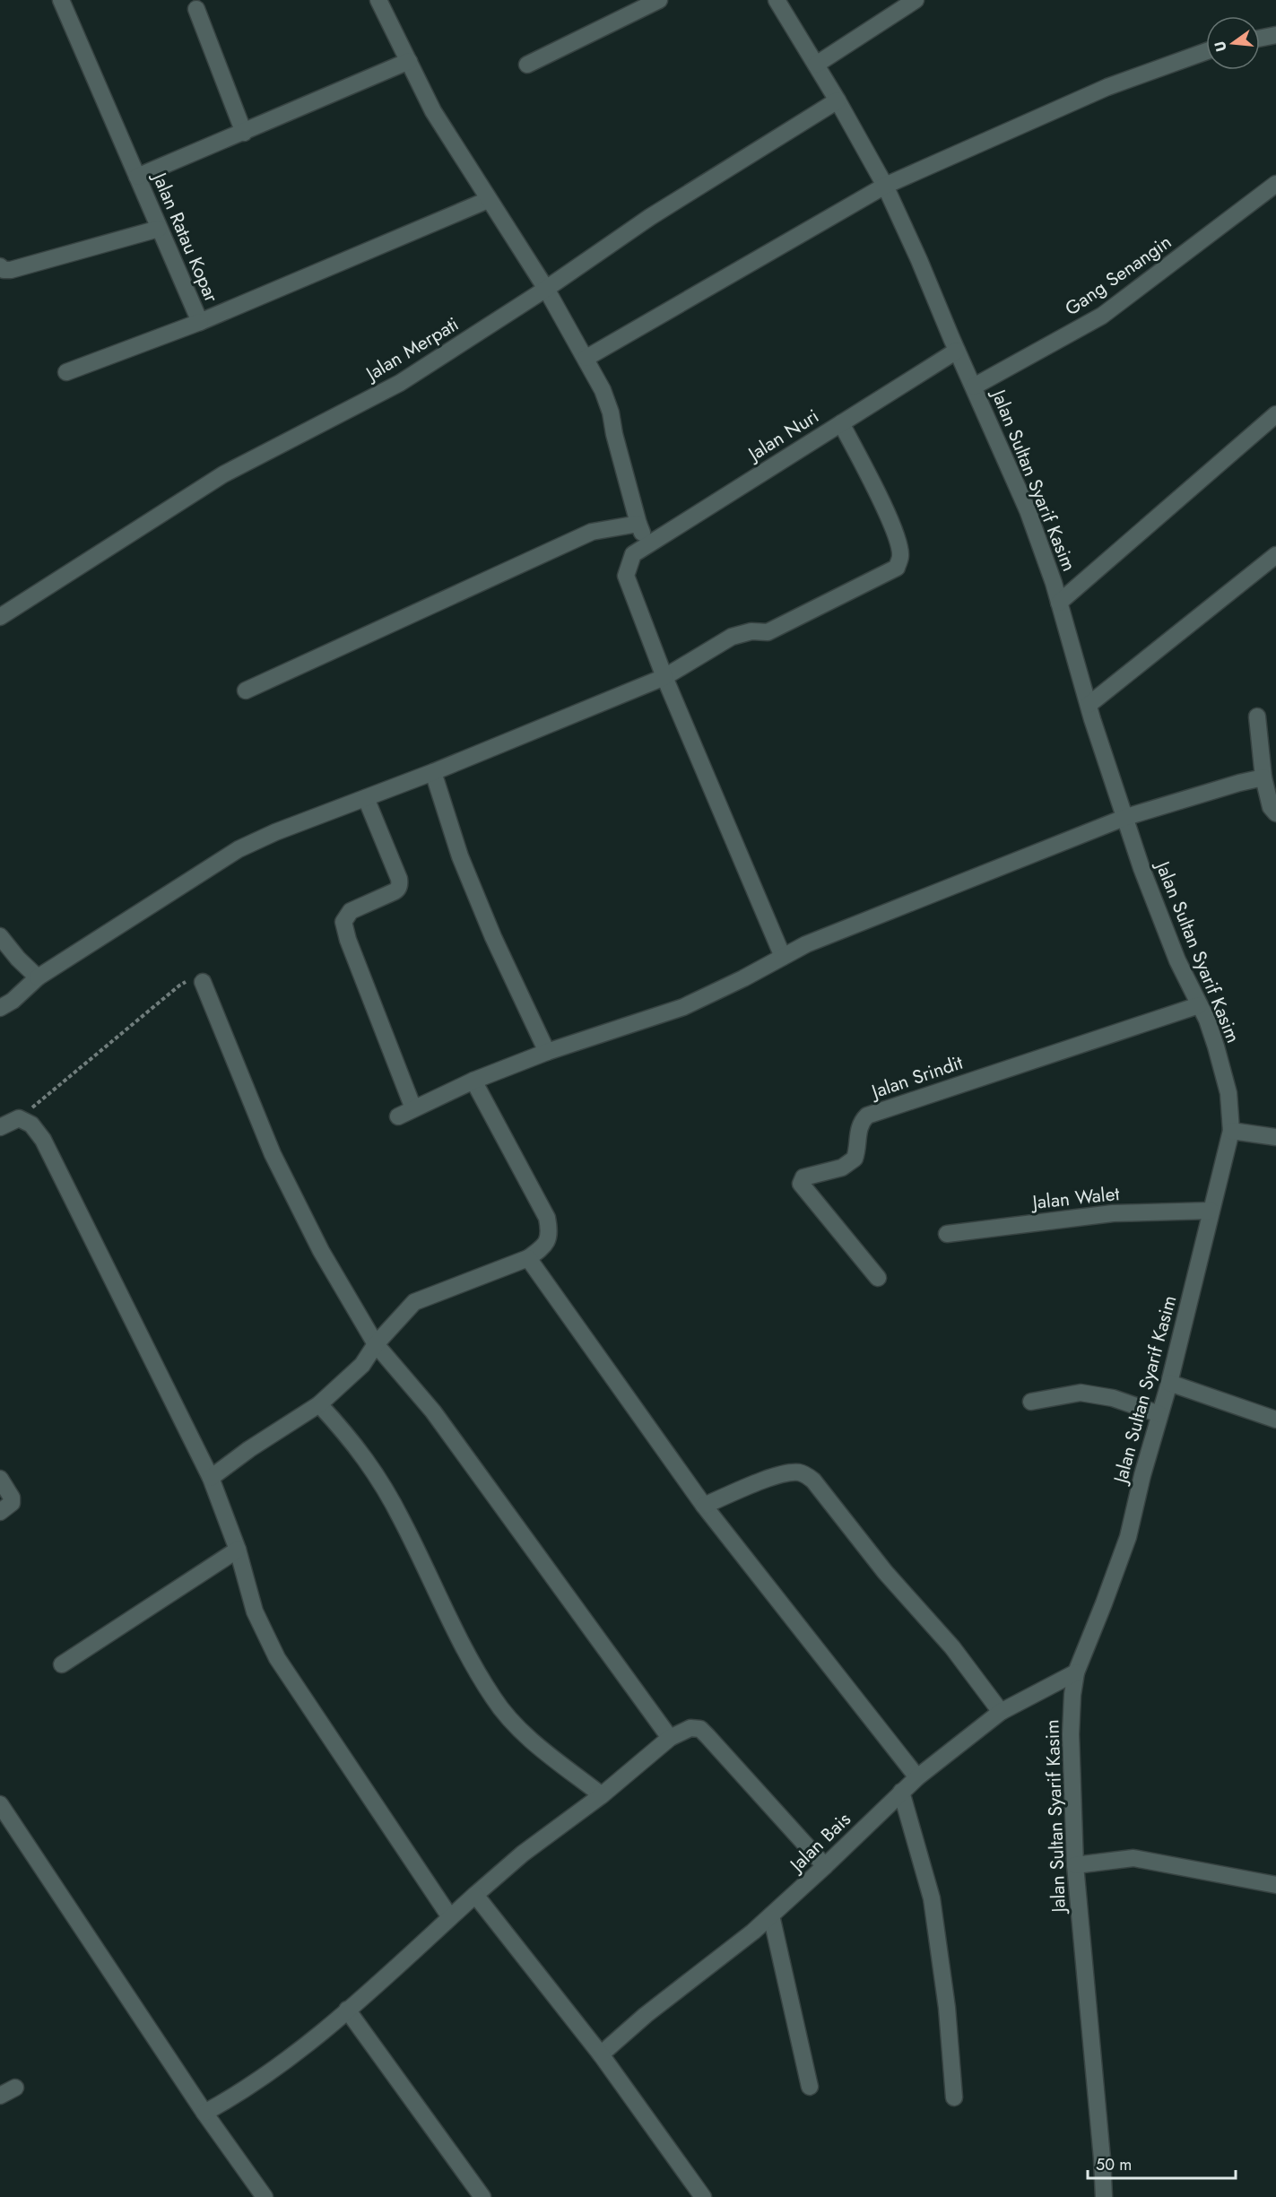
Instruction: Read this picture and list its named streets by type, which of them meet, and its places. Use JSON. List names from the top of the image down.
{
  "streets": {
    "street": [
      "Jalan Ratau Kopar",
      "Gang Senangin",
      "Jalan Merpati",
      "Jalan Nuri",
      "Jalan Sultan Syarif Kasim",
      "Jalan Srindit",
      "Jalan Walet",
      "Jalan Bais"
    ]
  },
  "crossings": [
    ["Gang Senangin", "Jalan Sultan Syarif Kasim"],
    ["Jalan Merpati", "Jalan Sultan Syarif Kasim"],
    ["Jalan Nuri", "Jalan Sultan Syarif Kasim"],
    ["Jalan Sultan Syarif Kasim", "Jalan Srindit"],
    ["Jalan Sultan Syarif Kasim", "Jalan Walet"],
    ["Jalan Sultan Syarif Kasim", "Jalan Bais"]
  ],
  "scale_bar": "50 m",
  "north": "left"
}
